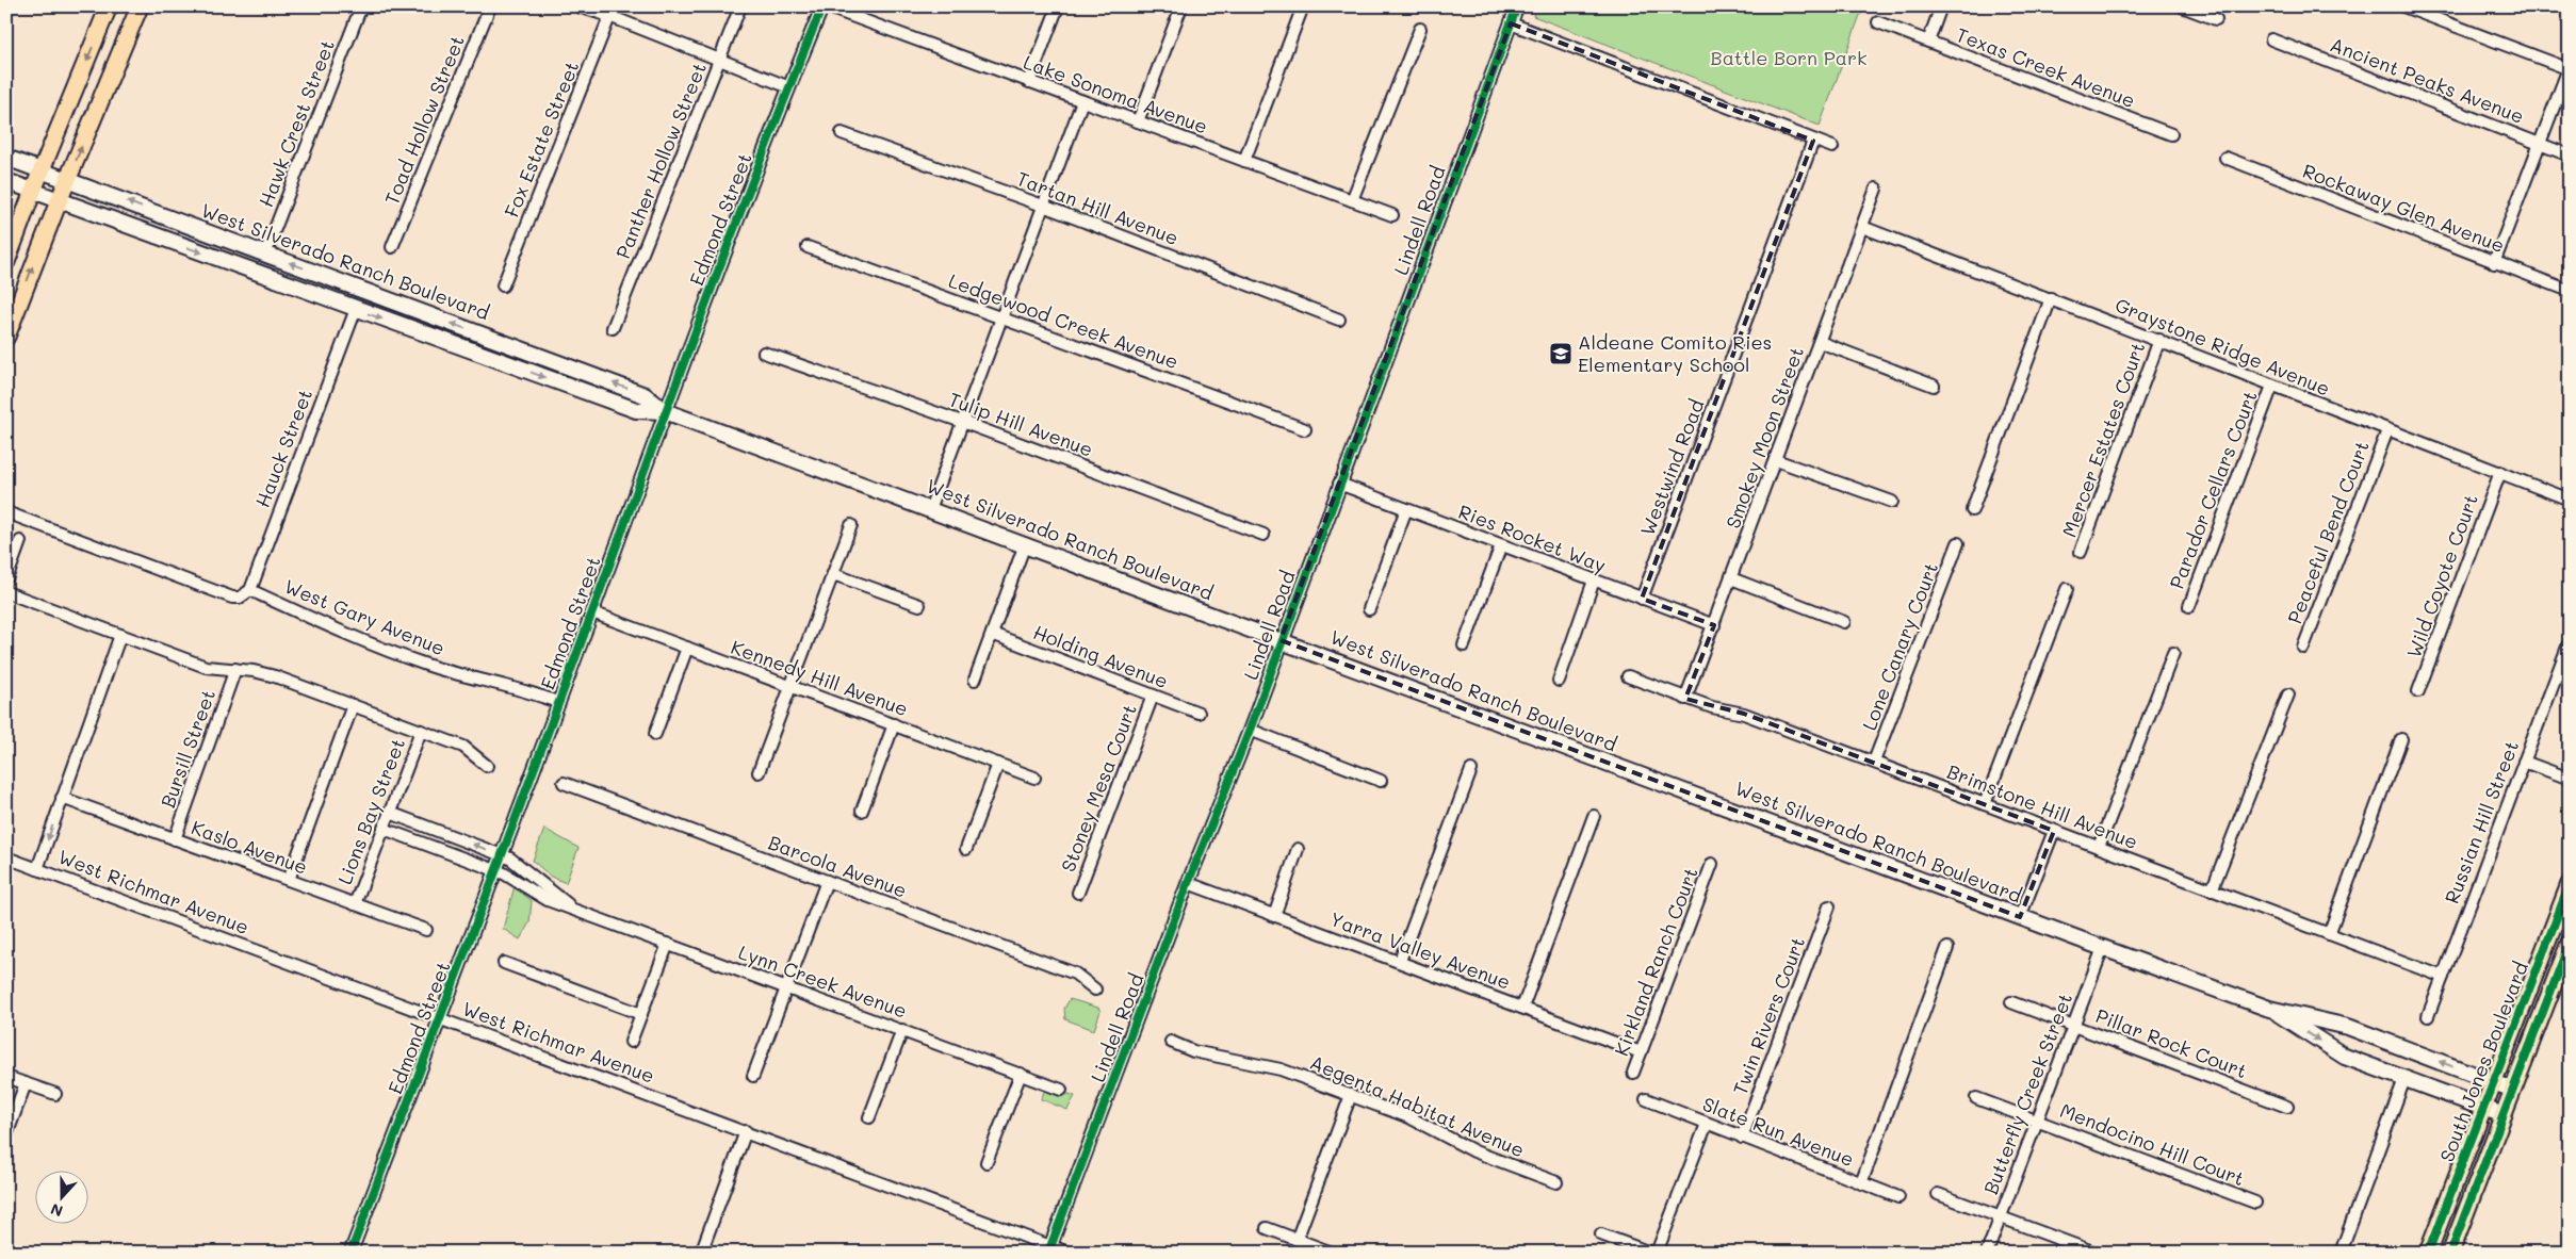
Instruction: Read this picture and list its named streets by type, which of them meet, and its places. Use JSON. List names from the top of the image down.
{
  "streets": {
    "main road": ["West Silverado Ranch Boulevard", "South Jones Boulevard"],
    "street": [
      "Texas Creek Avenue",
      "Ancient Peaks Avenue",
      "Lake Sonoma Avenue",
      "Toad Hollow Street",
      "Hawk Crest Street",
      "Fox Estate Street",
      "Panther Hollow Street",
      "Tartan Hill Avenue",
      "Rockaway Glen Avenue",
      "Edmond Street",
      "Lindell Road",
      "Ledgewood Creek Avenue",
      "Graystone Ridge Avenue",
      "Tulip Hill Avenue",
      "Smokey Moon Street",
      "Mercer Estates Court",
      "Hauck Street",
      "Westwind Road",
      "Parador Cellars Court",
      "Peaceful Bend Court",
      "Ries Rocket Way",
      "Wild Coyote Court",
      "West Gary Avenue",
      "Lone Canary Court",
      "Holding Avenue",
      "Kennedy Hill Avenue",
      "Bursill Street",
      "Stoney Mesa Court",
      "Brimstone Hill Avenue",
      "Lions Bay Street",
      "Russian Hill Street",
      "Kaslo Avenue",
      "Barcola Avenue",
      "West Richmar Avenue",
      "Yarra Valley Avenue",
      "Kirkland Ranch Court",
      "Lynn Creek Avenue",
      "Twin Rivers Court",
      "Pillar Rock Court",
      "Butterfly Creek Street",
      "Aegenta Habitat Avenue",
      "Slate Run Avenue",
      "Mendocino Hill Court"
    ]
  },
  "crossings": [
    ["Lake Sonoma Avenue", "Edmond Street"],
    ["Hawk Crest Street", "West Silverado Ranch Boulevard"],
    ["Edmond Street", "West Silverado Ranch Boulevard"],
    ["Edmond Street", "West Gary Avenue"],
    ["Edmond Street", "Kennedy Hill Avenue"],
    ["Edmond Street", "West Richmar Avenue"],
    ["Edmond Street", "Lynn Creek Avenue"],
    ["Lindell Road", "West Silverado Ranch Boulevard"],
    ["Lindell Road", "Ries Rocket Way"],
    ["Lindell Road", "West Richmar Avenue"],
    ["Lindell Road", "Yarra Valley Avenue"],
    ["West Silverado Ranch Boulevard", "Hauck Street"],
    ["West Silverado Ranch Boulevard", "South Jones Boulevard"],
    ["West Silverado Ranch Boulevard", "Butterfly Creek Street"],
    ["Graystone Ridge Avenue", "Smokey Moon Street"],
    ["Graystone Ridge Avenue", "Mercer Estates Court"],
    ["Graystone Ridge Avenue", "Parador Cellars Court"],
    ["Graystone Ridge Avenue", "Peaceful Bend Court"],
    ["Graystone Ridge Avenue", "Wild Coyote Court"],
    ["Smokey Moon Street", "Ries Rocket Way"],
    ["Smokey Moon Street", "Brimstone Hill Avenue"],
    ["Hauck Street", "West Gary Avenue"],
    ["Westwind Road", "Ries Rocket Way"],
    ["Lone Canary Court", "Brimstone Hill Avenue"],
    ["Holding Avenue", "Stoney Mesa Court"],
    ["Bursill Street", "Kaslo Avenue"],
    ["Brimstone Hill Avenue", "Russian Hill Street"],
    ["Lions Bay Street", "Kaslo Avenue"],
    ["Lions Bay Street", "Lynn Creek Avenue"],
    ["Yarra Valley Avenue", "Kirkland Ranch Court"],
    ["Twin Rivers Court", "Slate Run Avenue"],
    ["Pillar Rock Court", "Butterfly Creek Street"],
    ["Butterfly Creek Street", "Mendocino Hill Court"]
  ],
  "parks": ["Battle Born Park"],
  "places": {
    "school or university": ["Aldeane Comito Ries Elementary School"]
  },
  "north": "bottom"
}
